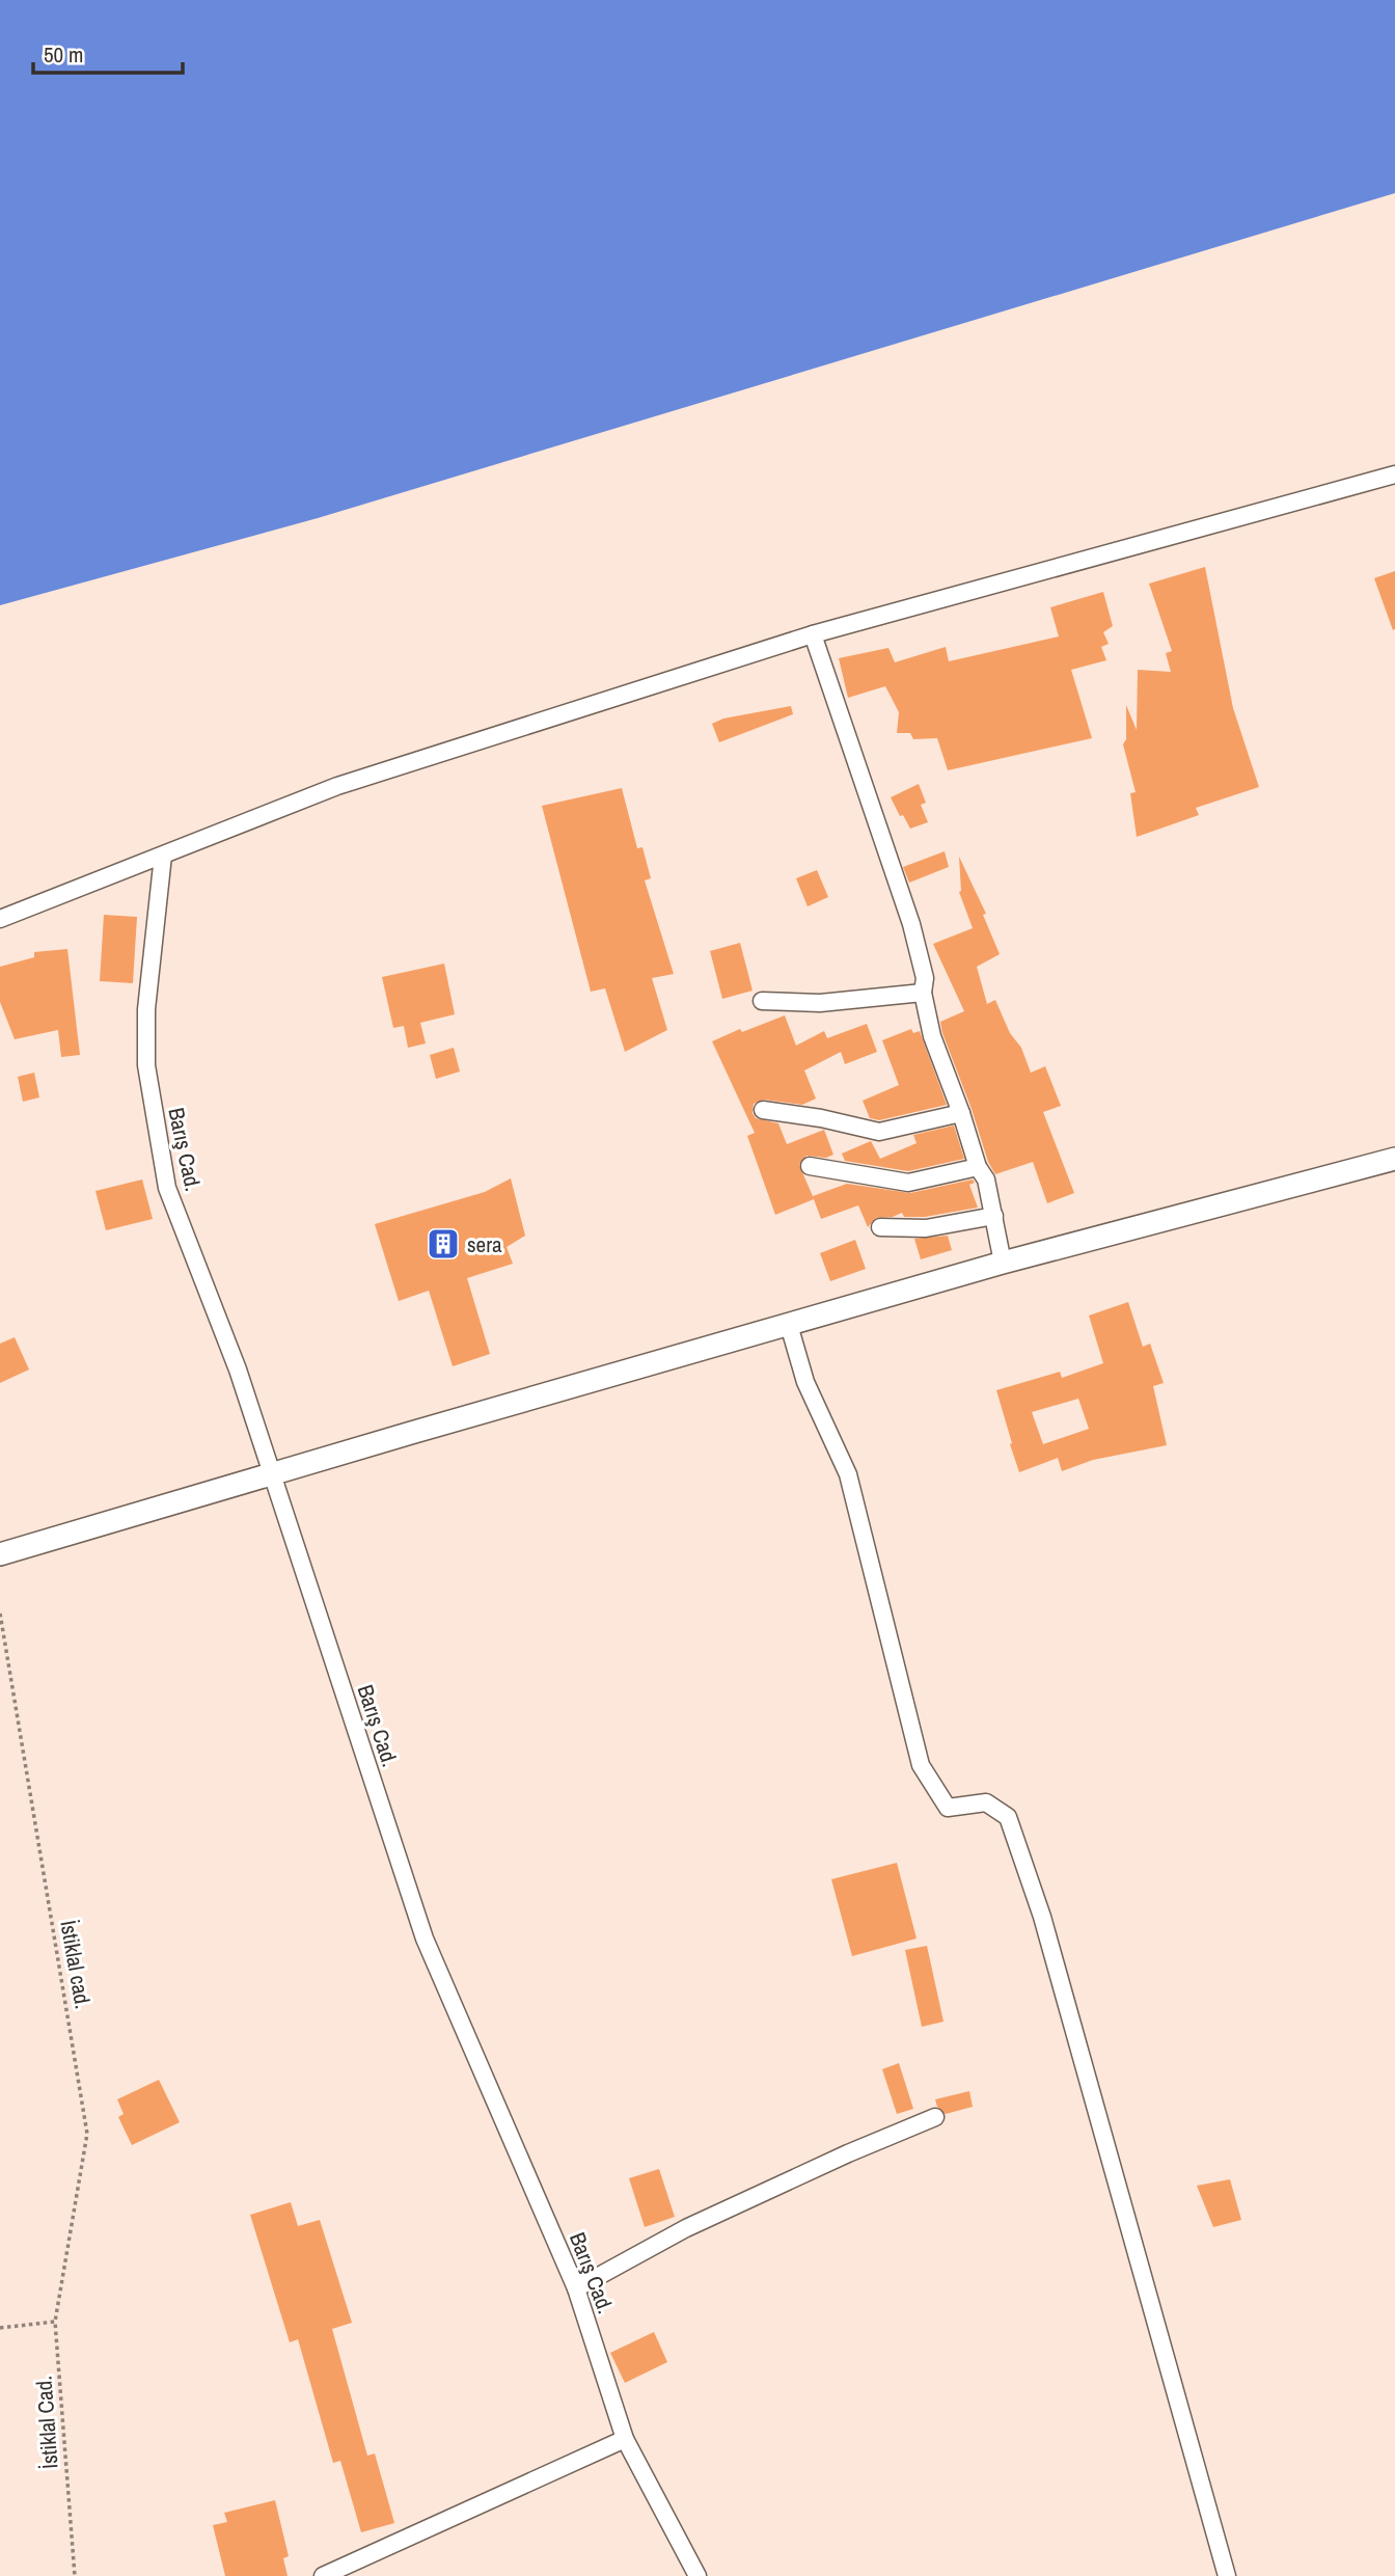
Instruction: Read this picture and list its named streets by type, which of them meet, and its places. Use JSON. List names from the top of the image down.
{
  "streets": {
    "street": ["Barış Cad."],
    "path": ["İstiklal cad.", "İstiklal Cad."]
  },
  "crossings": [
    ["İstiklal cad.", "İstiklal Cad."]
  ],
  "places": {
    "building": ["sera"]
  },
  "scale_bar": "50 m"
}
